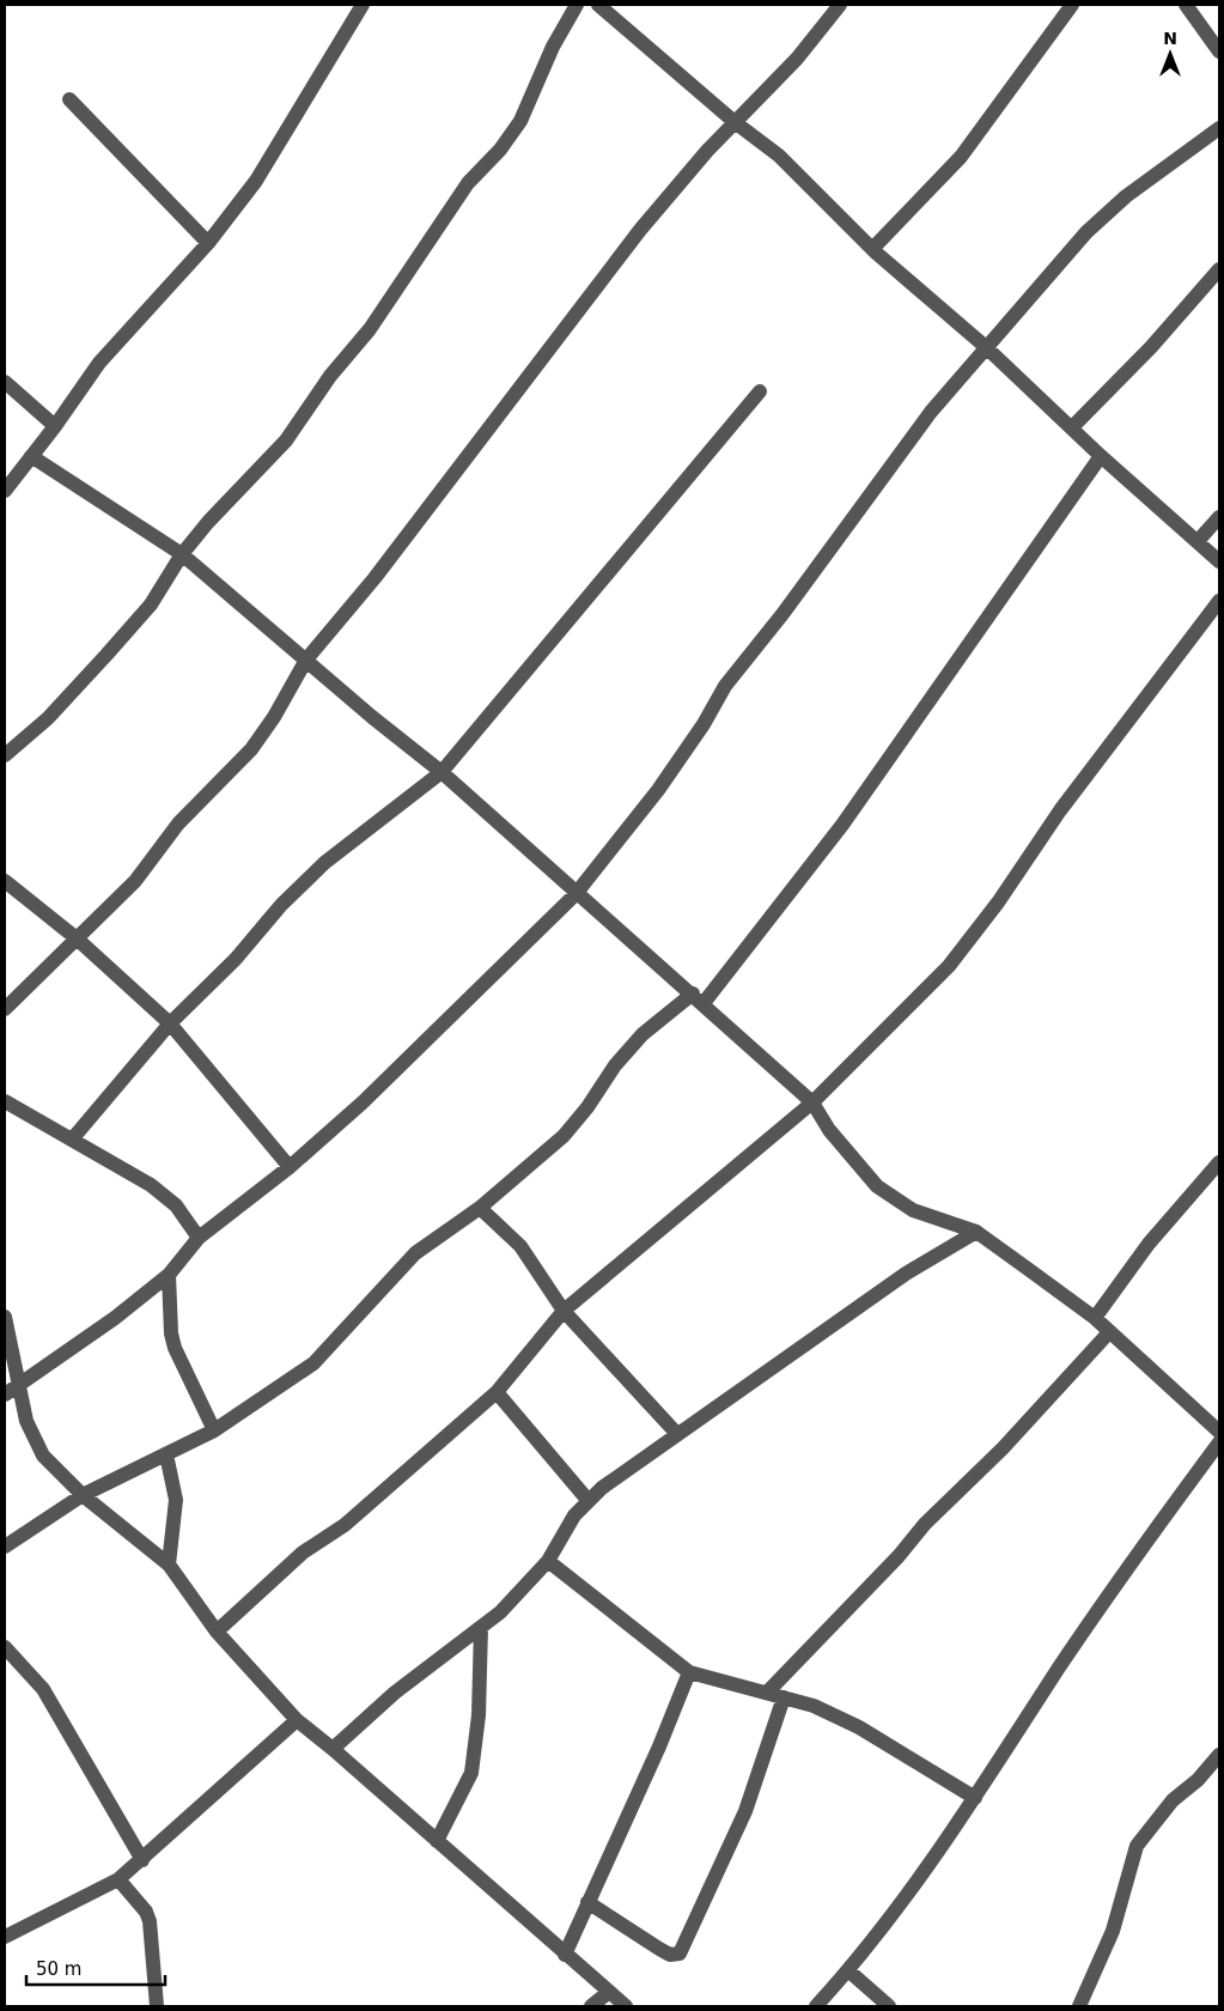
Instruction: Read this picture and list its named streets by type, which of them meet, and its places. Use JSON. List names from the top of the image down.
{
  "scale_bar": "50 m",
  "north": "top"
}
